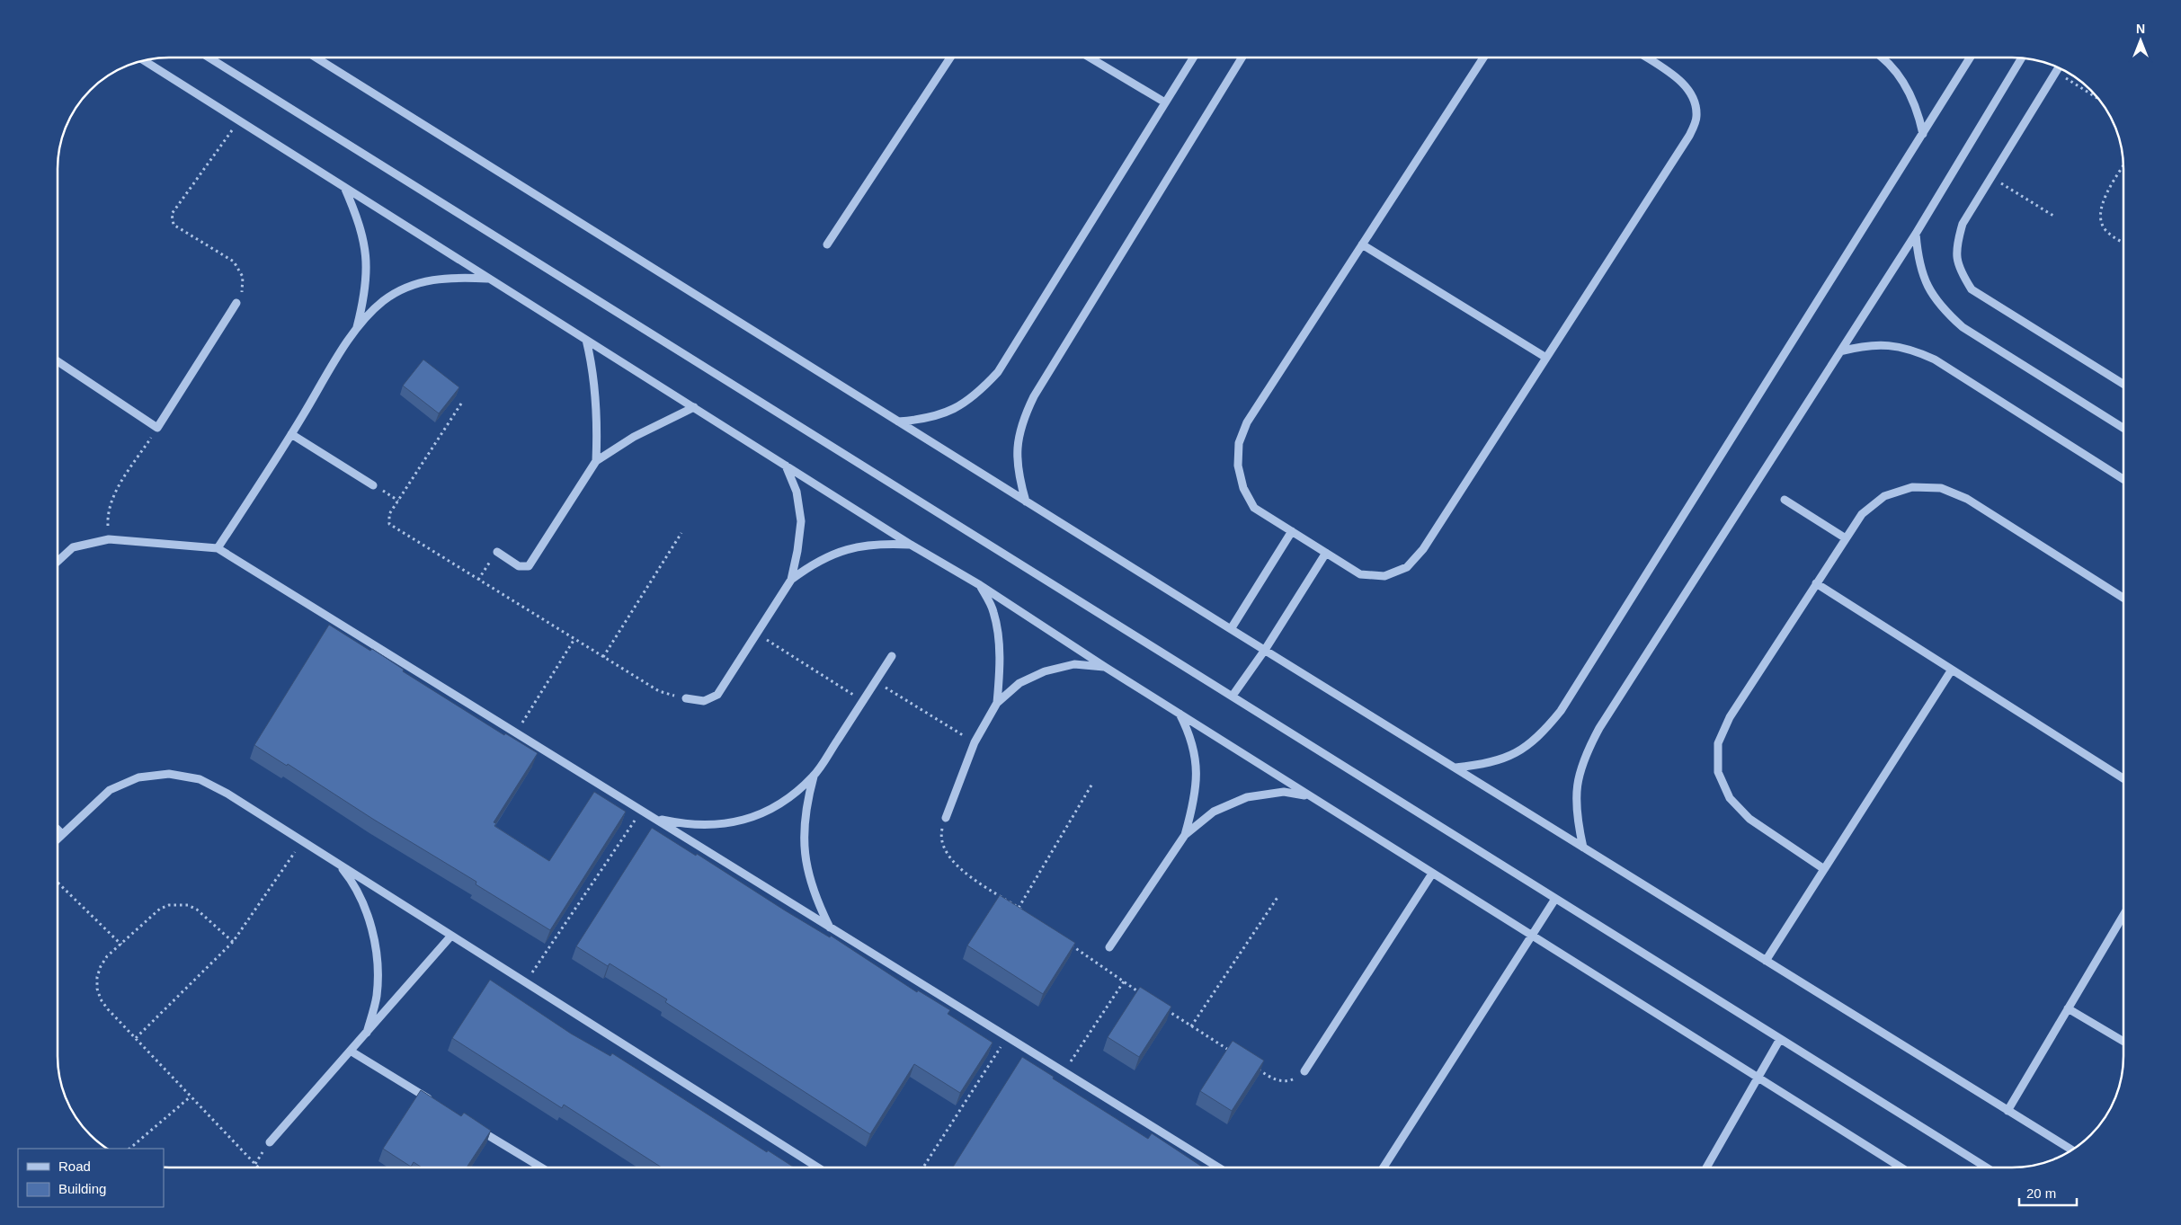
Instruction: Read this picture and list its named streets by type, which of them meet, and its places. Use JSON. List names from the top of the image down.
{
  "legend": ["Road", "Building"],
  "scale_bar": "20 m",
  "north": "top"
}
